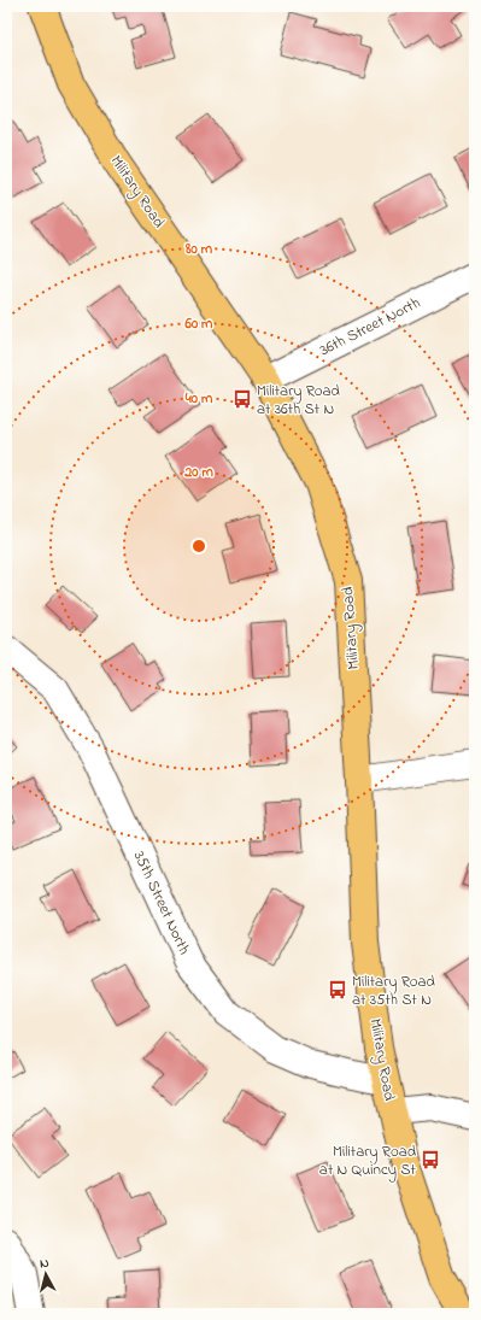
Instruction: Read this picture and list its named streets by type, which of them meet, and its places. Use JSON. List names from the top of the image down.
{
  "streets": {
    "main road": ["Military Road"],
    "street": ["36th Street North", "35th Street North"]
  },
  "crossings": [
    ["Military Road", "36th Street North"],
    ["Military Road", "35th Street North"]
  ],
  "places": {
    "bus stop": ["Military Road at 36th St N", "Military Road at 35th St N", "Military Road at N Quincy St"]
  },
  "north": "top",
  "rings": [
    "80 m",
    "60 m",
    "40 m",
    "20 m"
  ]
}
